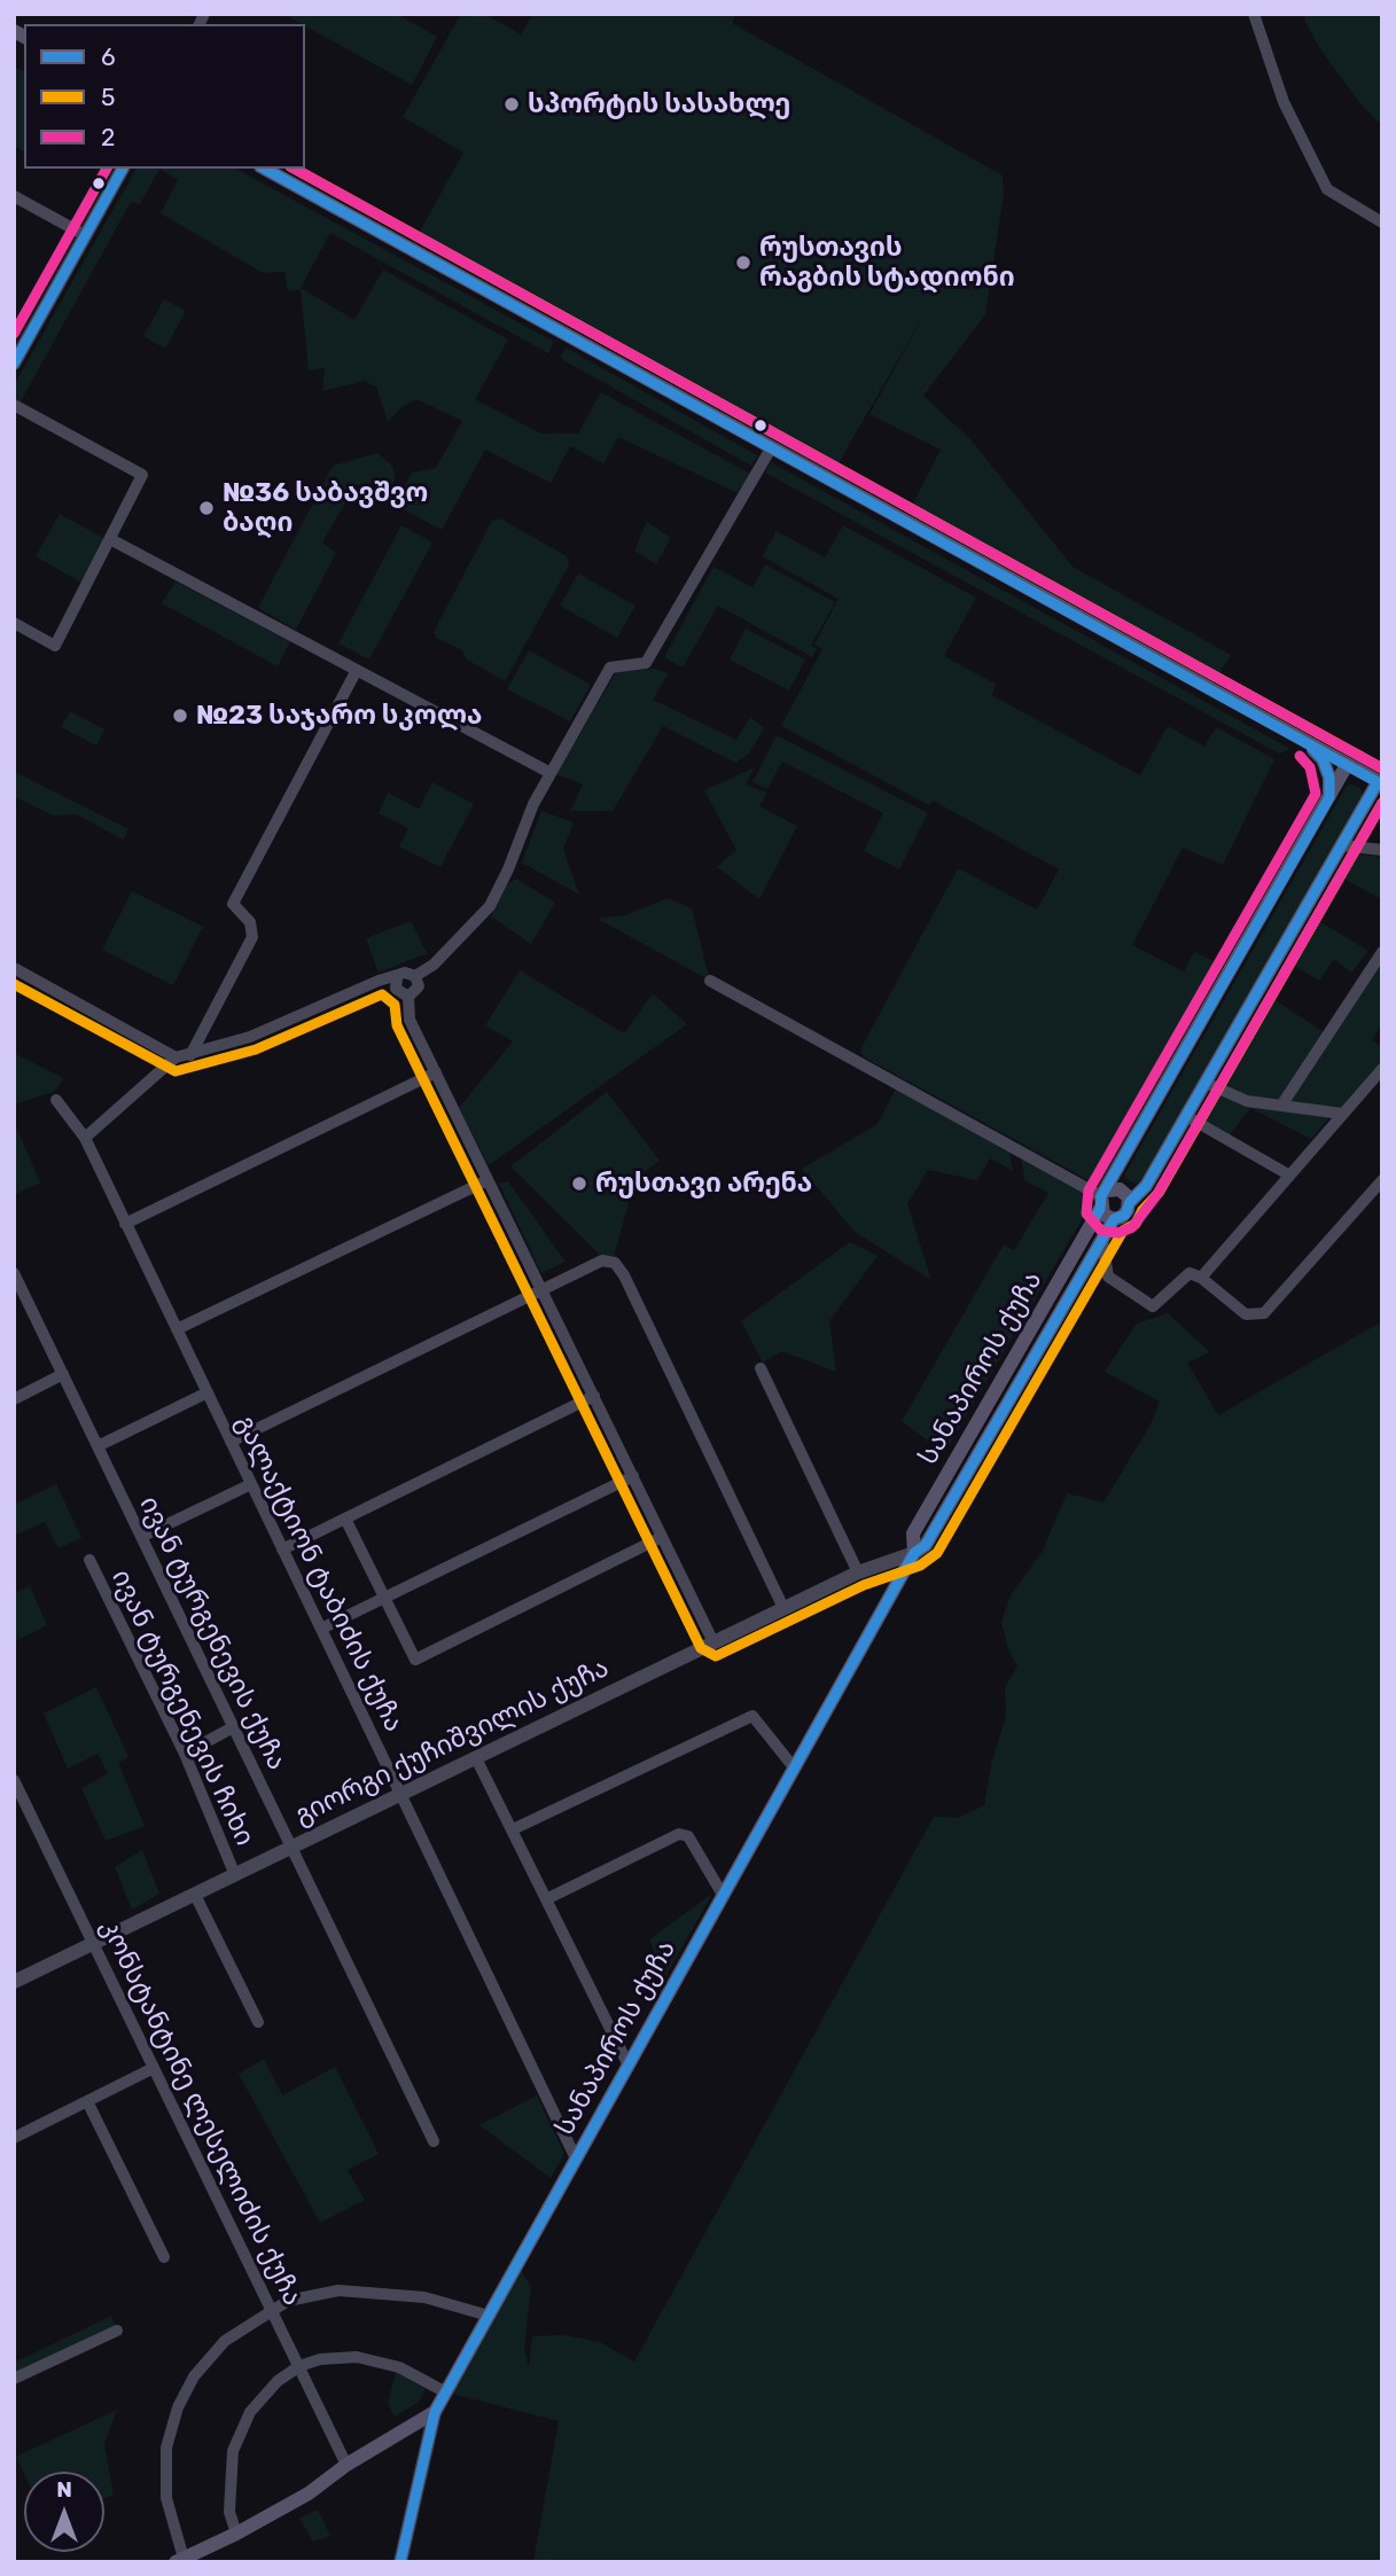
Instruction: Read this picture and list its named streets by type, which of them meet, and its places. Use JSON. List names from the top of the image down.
{
  "streets": {
    "main road": ["სანაპიროს ქუჩა"],
    "street": [
      "გალაქტიონ ტაბიძის ქუჩა",
      "ივან ტურგენევის ქუჩა",
      "ივან ტურგენევის ჩიხი",
      "გიორგი ქუჩიშვილის ქუჩა",
      "კონსტანტინე ლესელიძის ქუჩა"
    ]
  },
  "crossings": [
    ["სანაპიროს ქუჩა", "გალაქტიონ ტაბიძის ქუჩა"],
    ["სანაპიროს ქუჩა", "გიორგი ქუჩიშვილის ქუჩა"],
    ["გალაქტიონ ტაბიძის ქუჩა", "გიორგი ქუჩიშვილის ქუჩა"],
    ["ივან ტურგენევის ქუჩა", "გიორგი ქუჩიშვილის ქუჩა"],
    ["ივან ტურგენევის ჩიხი", "გიორგი ქუჩიშვილის ქუჩა"],
    ["გიორგი ქუჩიშვილის ქუჩა", "კონსტანტინე ლესელიძის ქუჩა"]
  ],
  "places": [
    "სპორტის სასახლე",
    "რუსთავის რაგბის სტადიონი",
    "№36 საბავშვო ბაღი",
    "№23 საჯარო სკოლა",
    "რუსთავი არენა"
  ],
  "lines": ["transit line 6", "transit line 5", "transit line 2"],
  "legend": ["6", "5", "2"],
  "north": "top"
}
